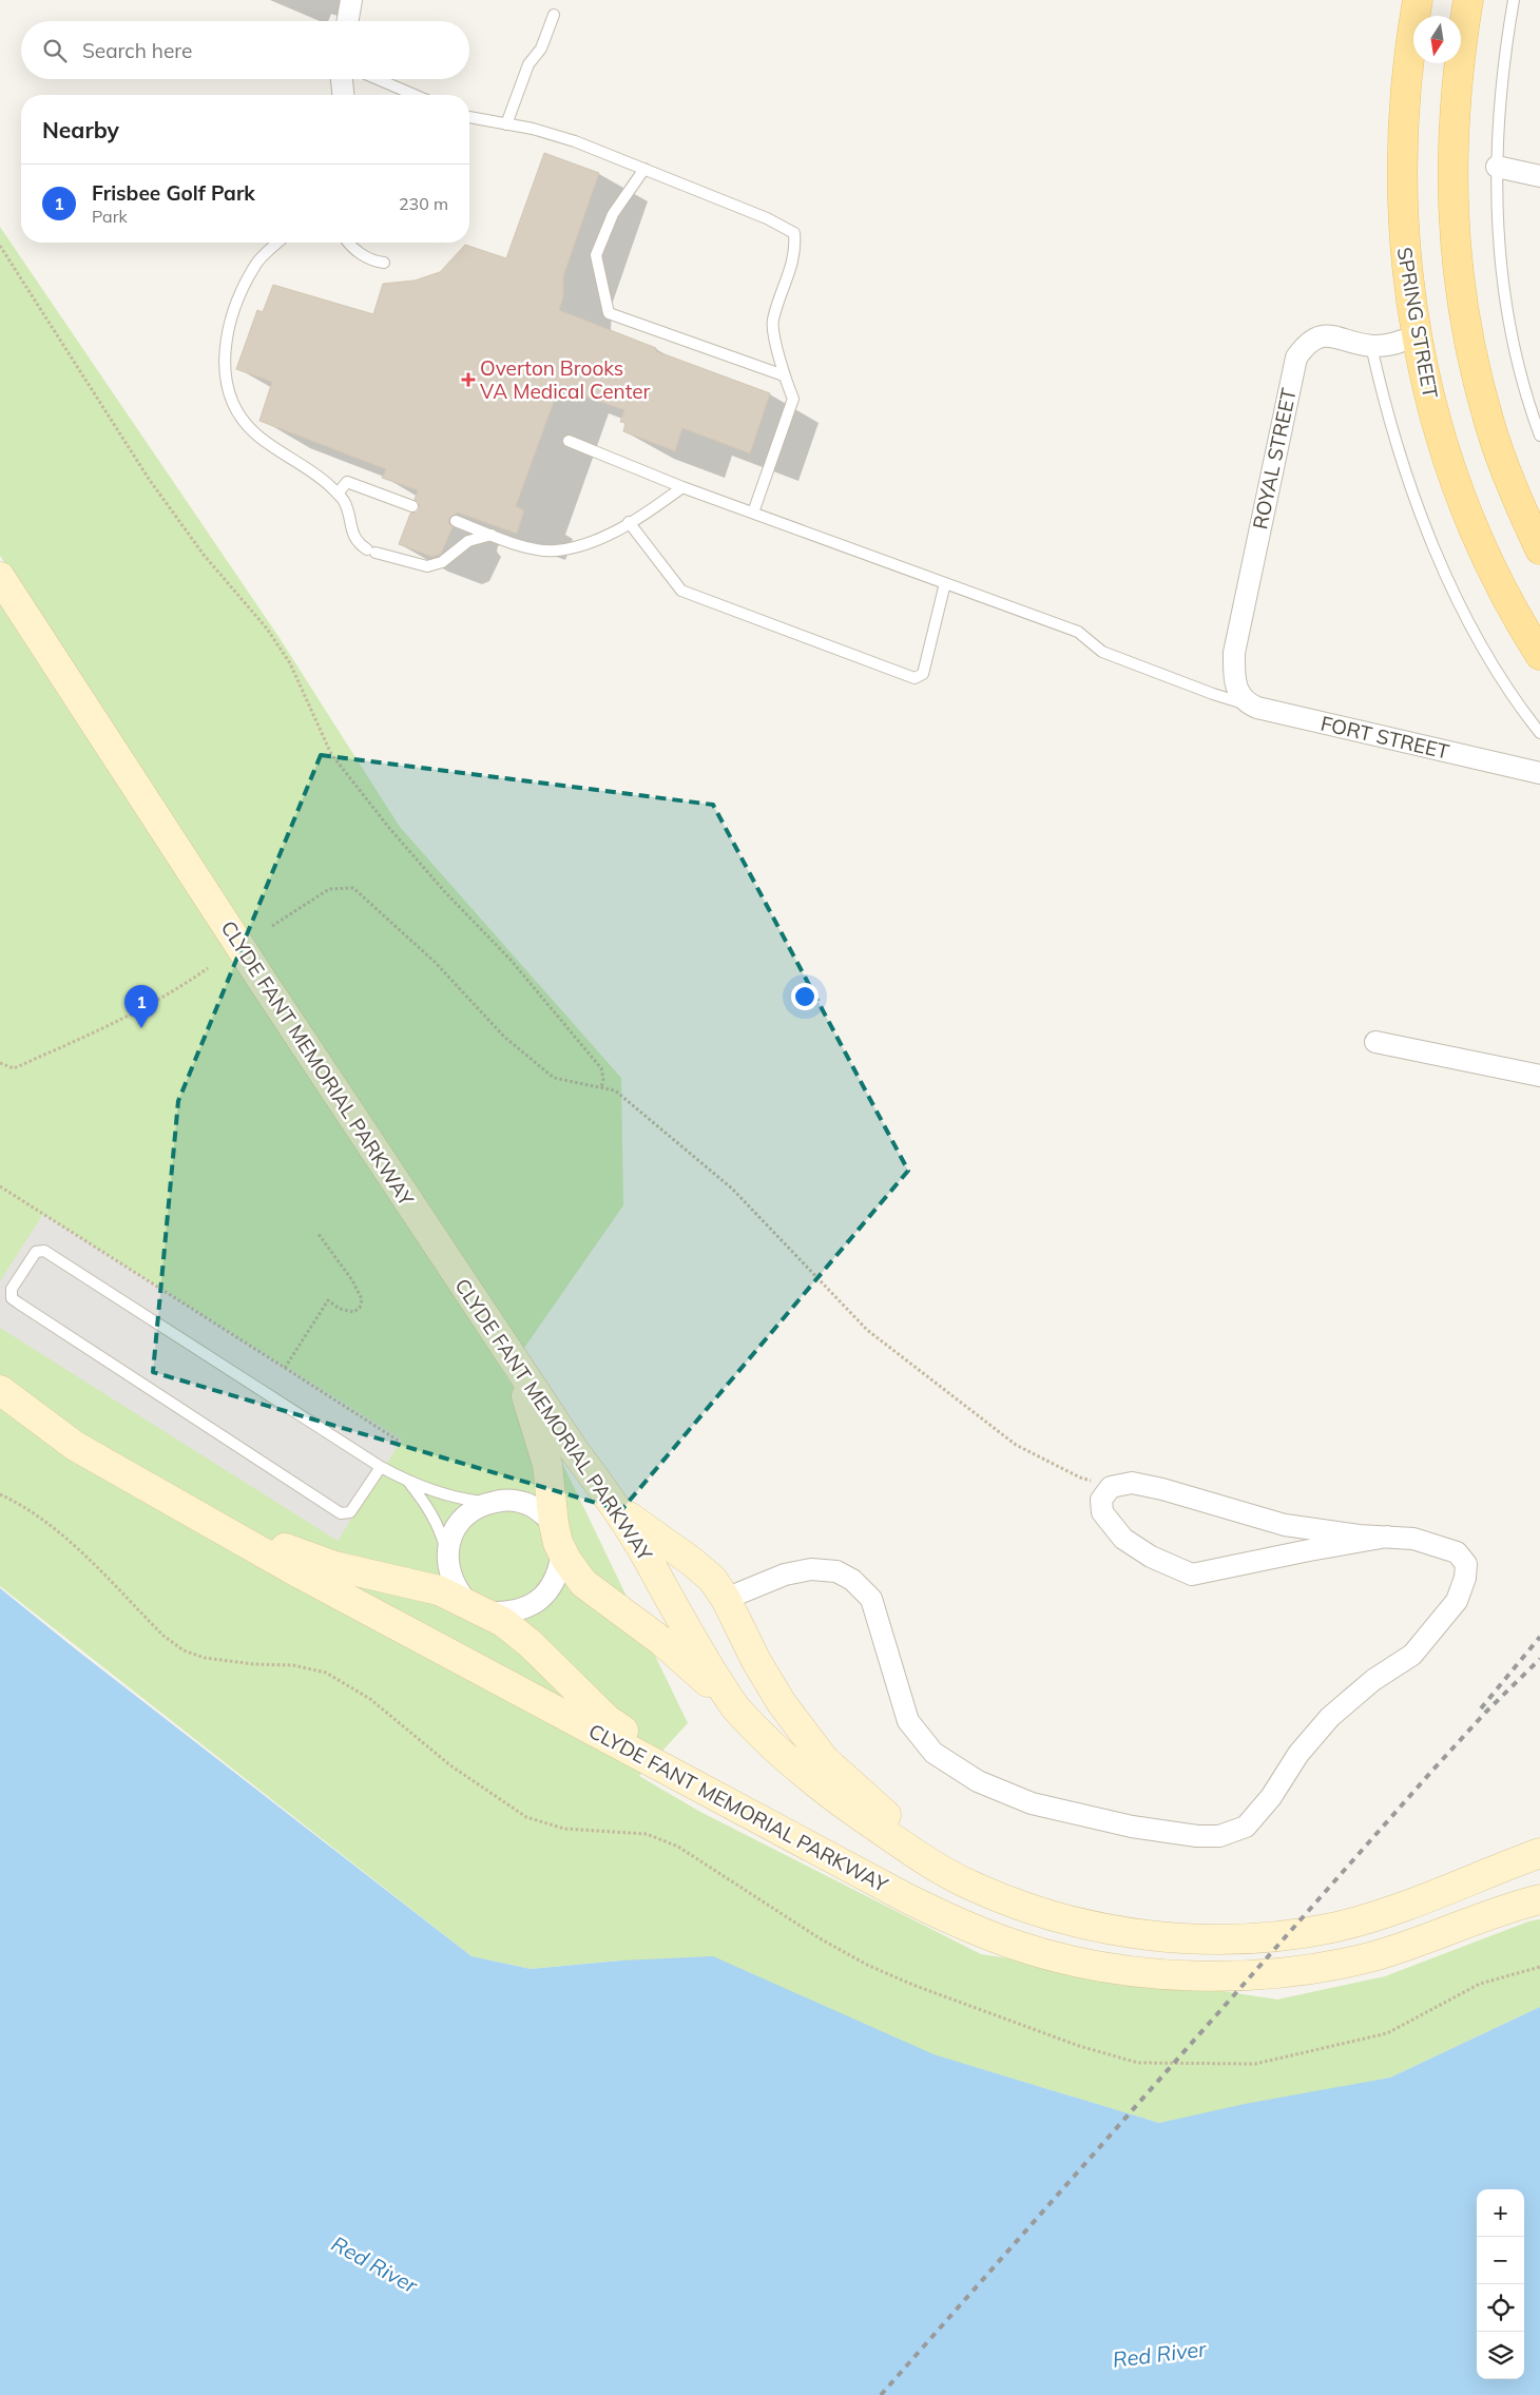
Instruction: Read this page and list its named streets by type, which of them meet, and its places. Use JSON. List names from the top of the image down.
{
  "streets": {
    "main road": ["SPRING STREET", "CLYDE FANT MEMORIAL PARKWAY"],
    "street": ["ROYAL STREET", "FORT STREET"]
  },
  "crossings": [
    ["SPRING STREET", "ROYAL STREET"],
    ["ROYAL STREET", "FORT STREET"]
  ],
  "water": ["Red River"],
  "places": {
    "health": ["Overton Brooks VA Medical Center"]
  },
  "north": "bottom",
  "page": {
    "search": "Search here",
    "heading": "Nearby",
    "list": [
      {
        "mark": "1",
        "name": "Frisbee Golf Park",
        "note": "Park",
        "value": "230 m"
      }
    ],
    "pins": "1",
    "map_buttons": ["+", "−"]
  }
}
